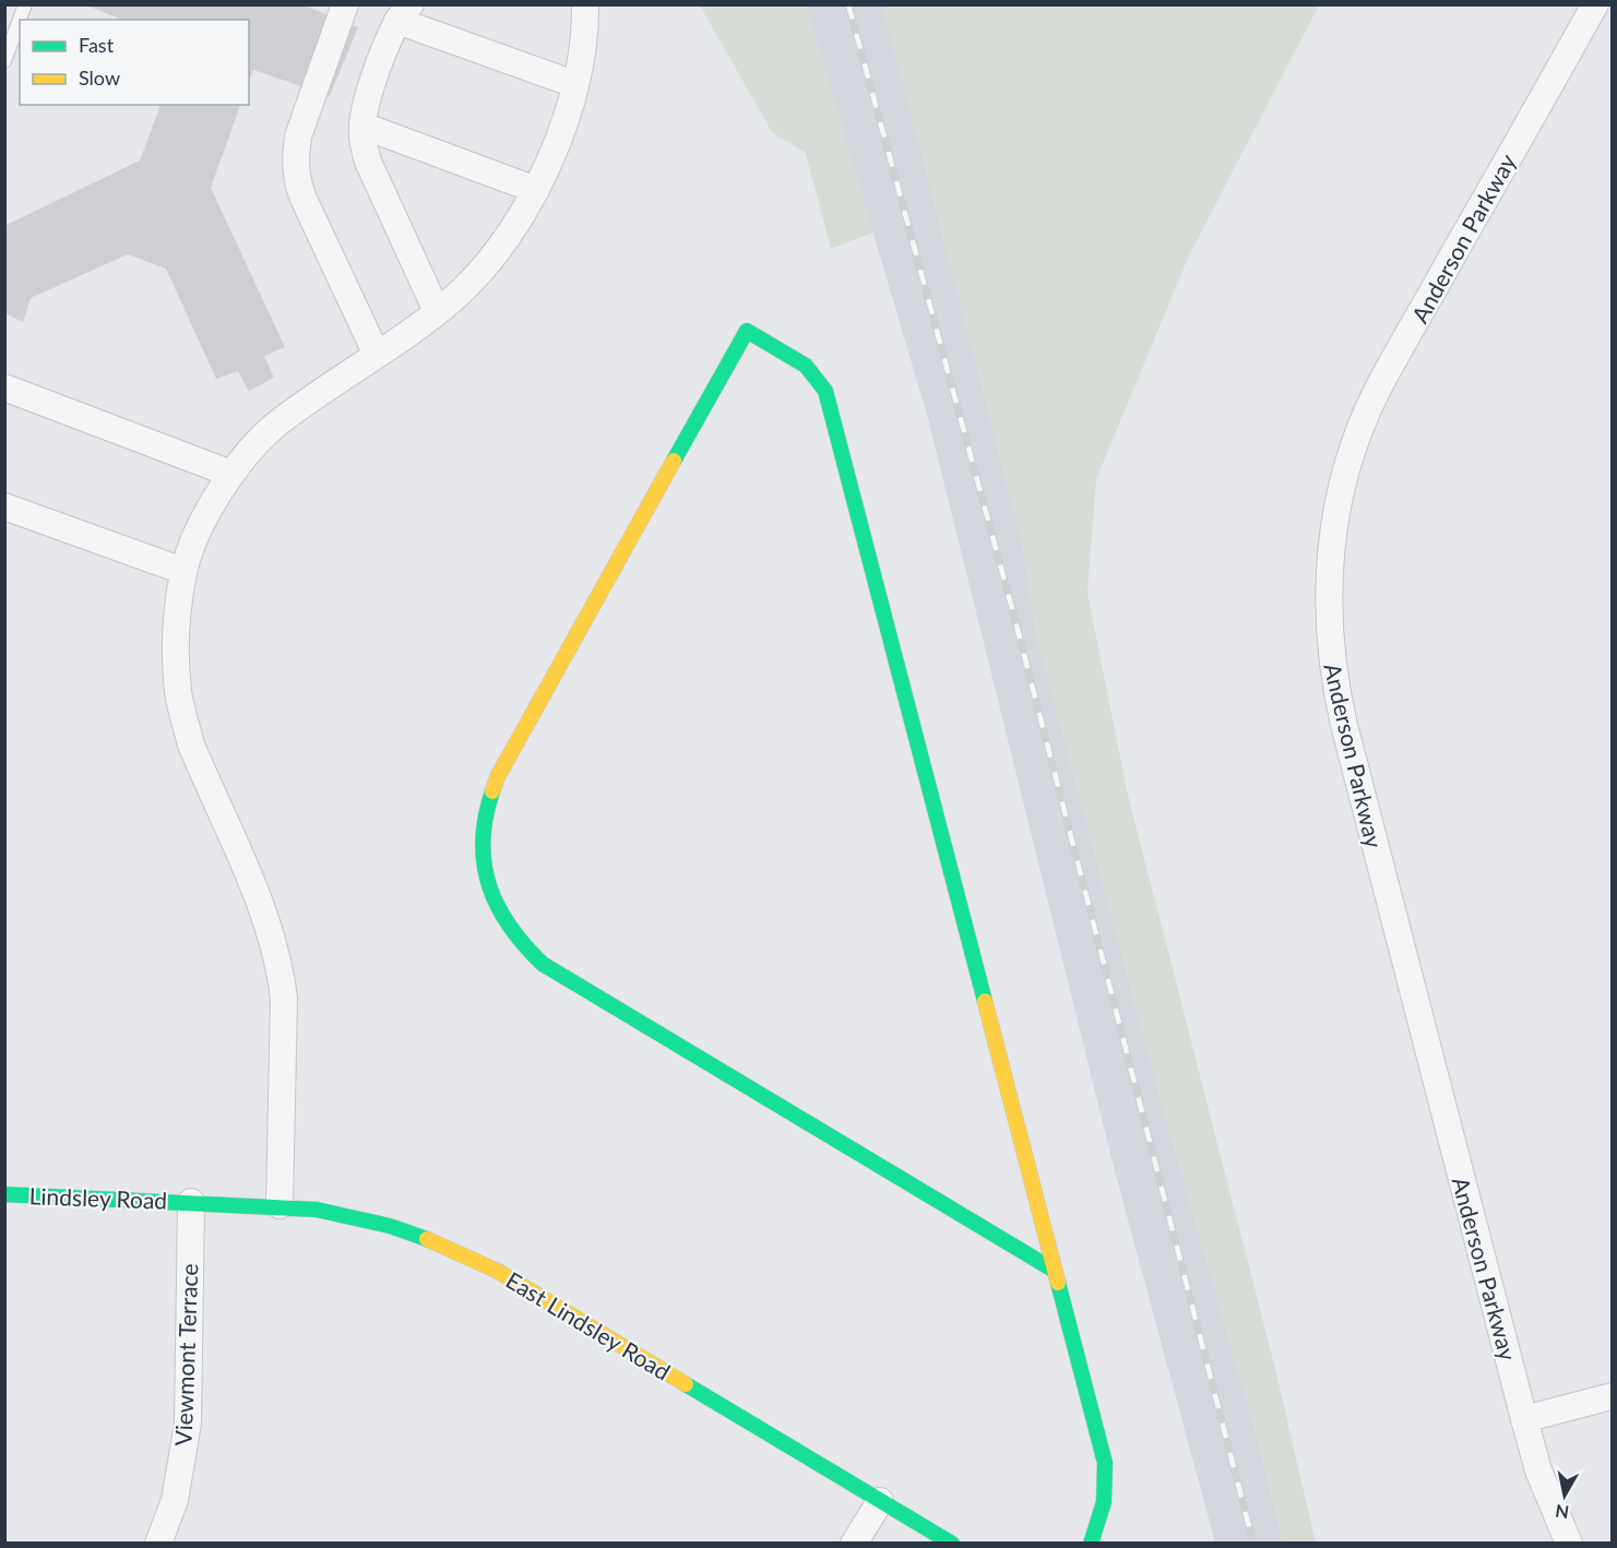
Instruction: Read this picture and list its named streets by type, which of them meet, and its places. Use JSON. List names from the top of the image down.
{
  "streets": {
    "street": [
      "Anderson Parkway",
      "Lindsley Road",
      "East Lindsley Road",
      "Viewmont Terrace"
    ]
  },
  "crossings": [
    ["Lindsley Road", "East Lindsley Road"],
    ["Lindsley Road", "Viewmont Terrace"],
    ["East Lindsley Road", "Viewmont Terrace"]
  ],
  "legend": ["Fast", "Slow"],
  "north": "bottom"
}
